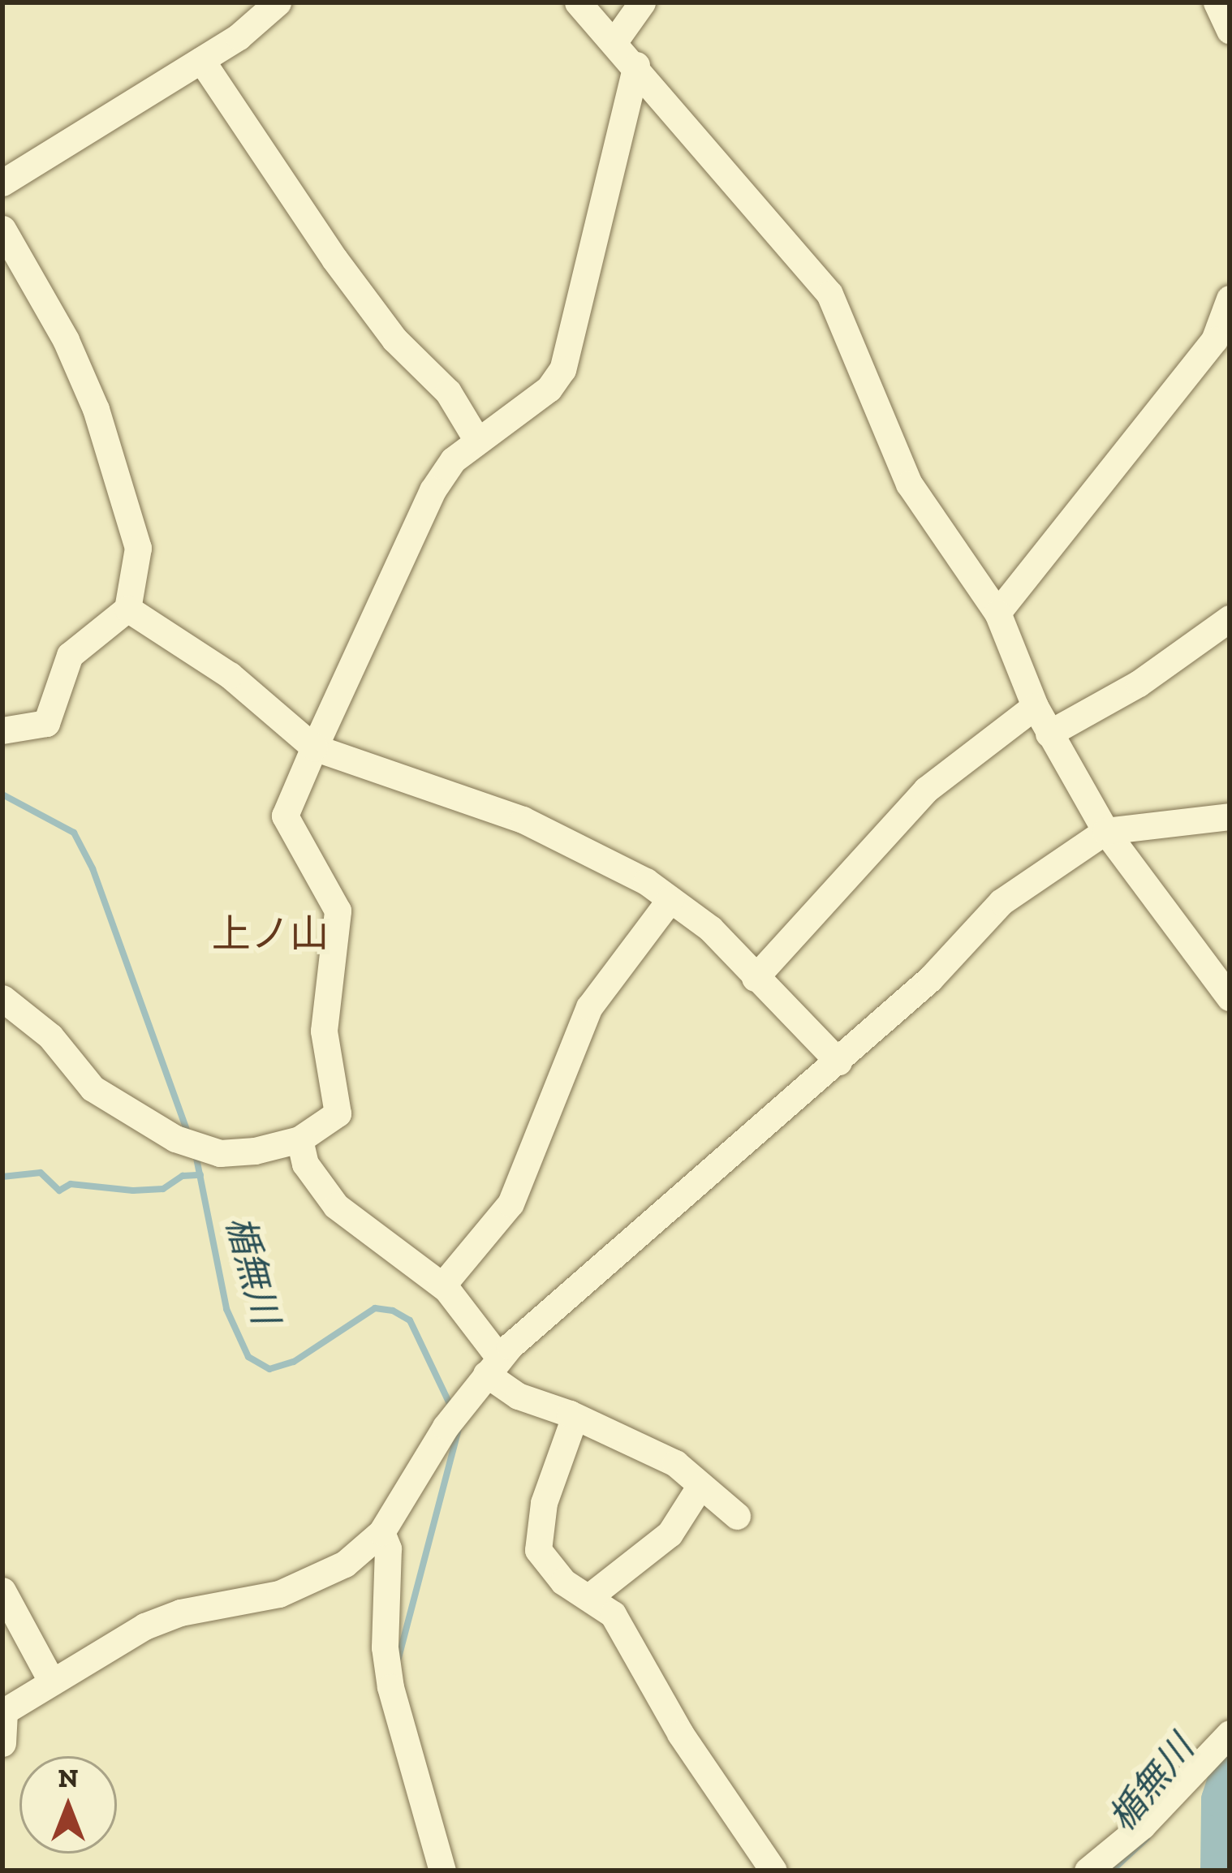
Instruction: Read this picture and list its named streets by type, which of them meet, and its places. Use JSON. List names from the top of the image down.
{
  "districts": ["上ノ山"],
  "water": ["楯無川"],
  "north": "top"
}
